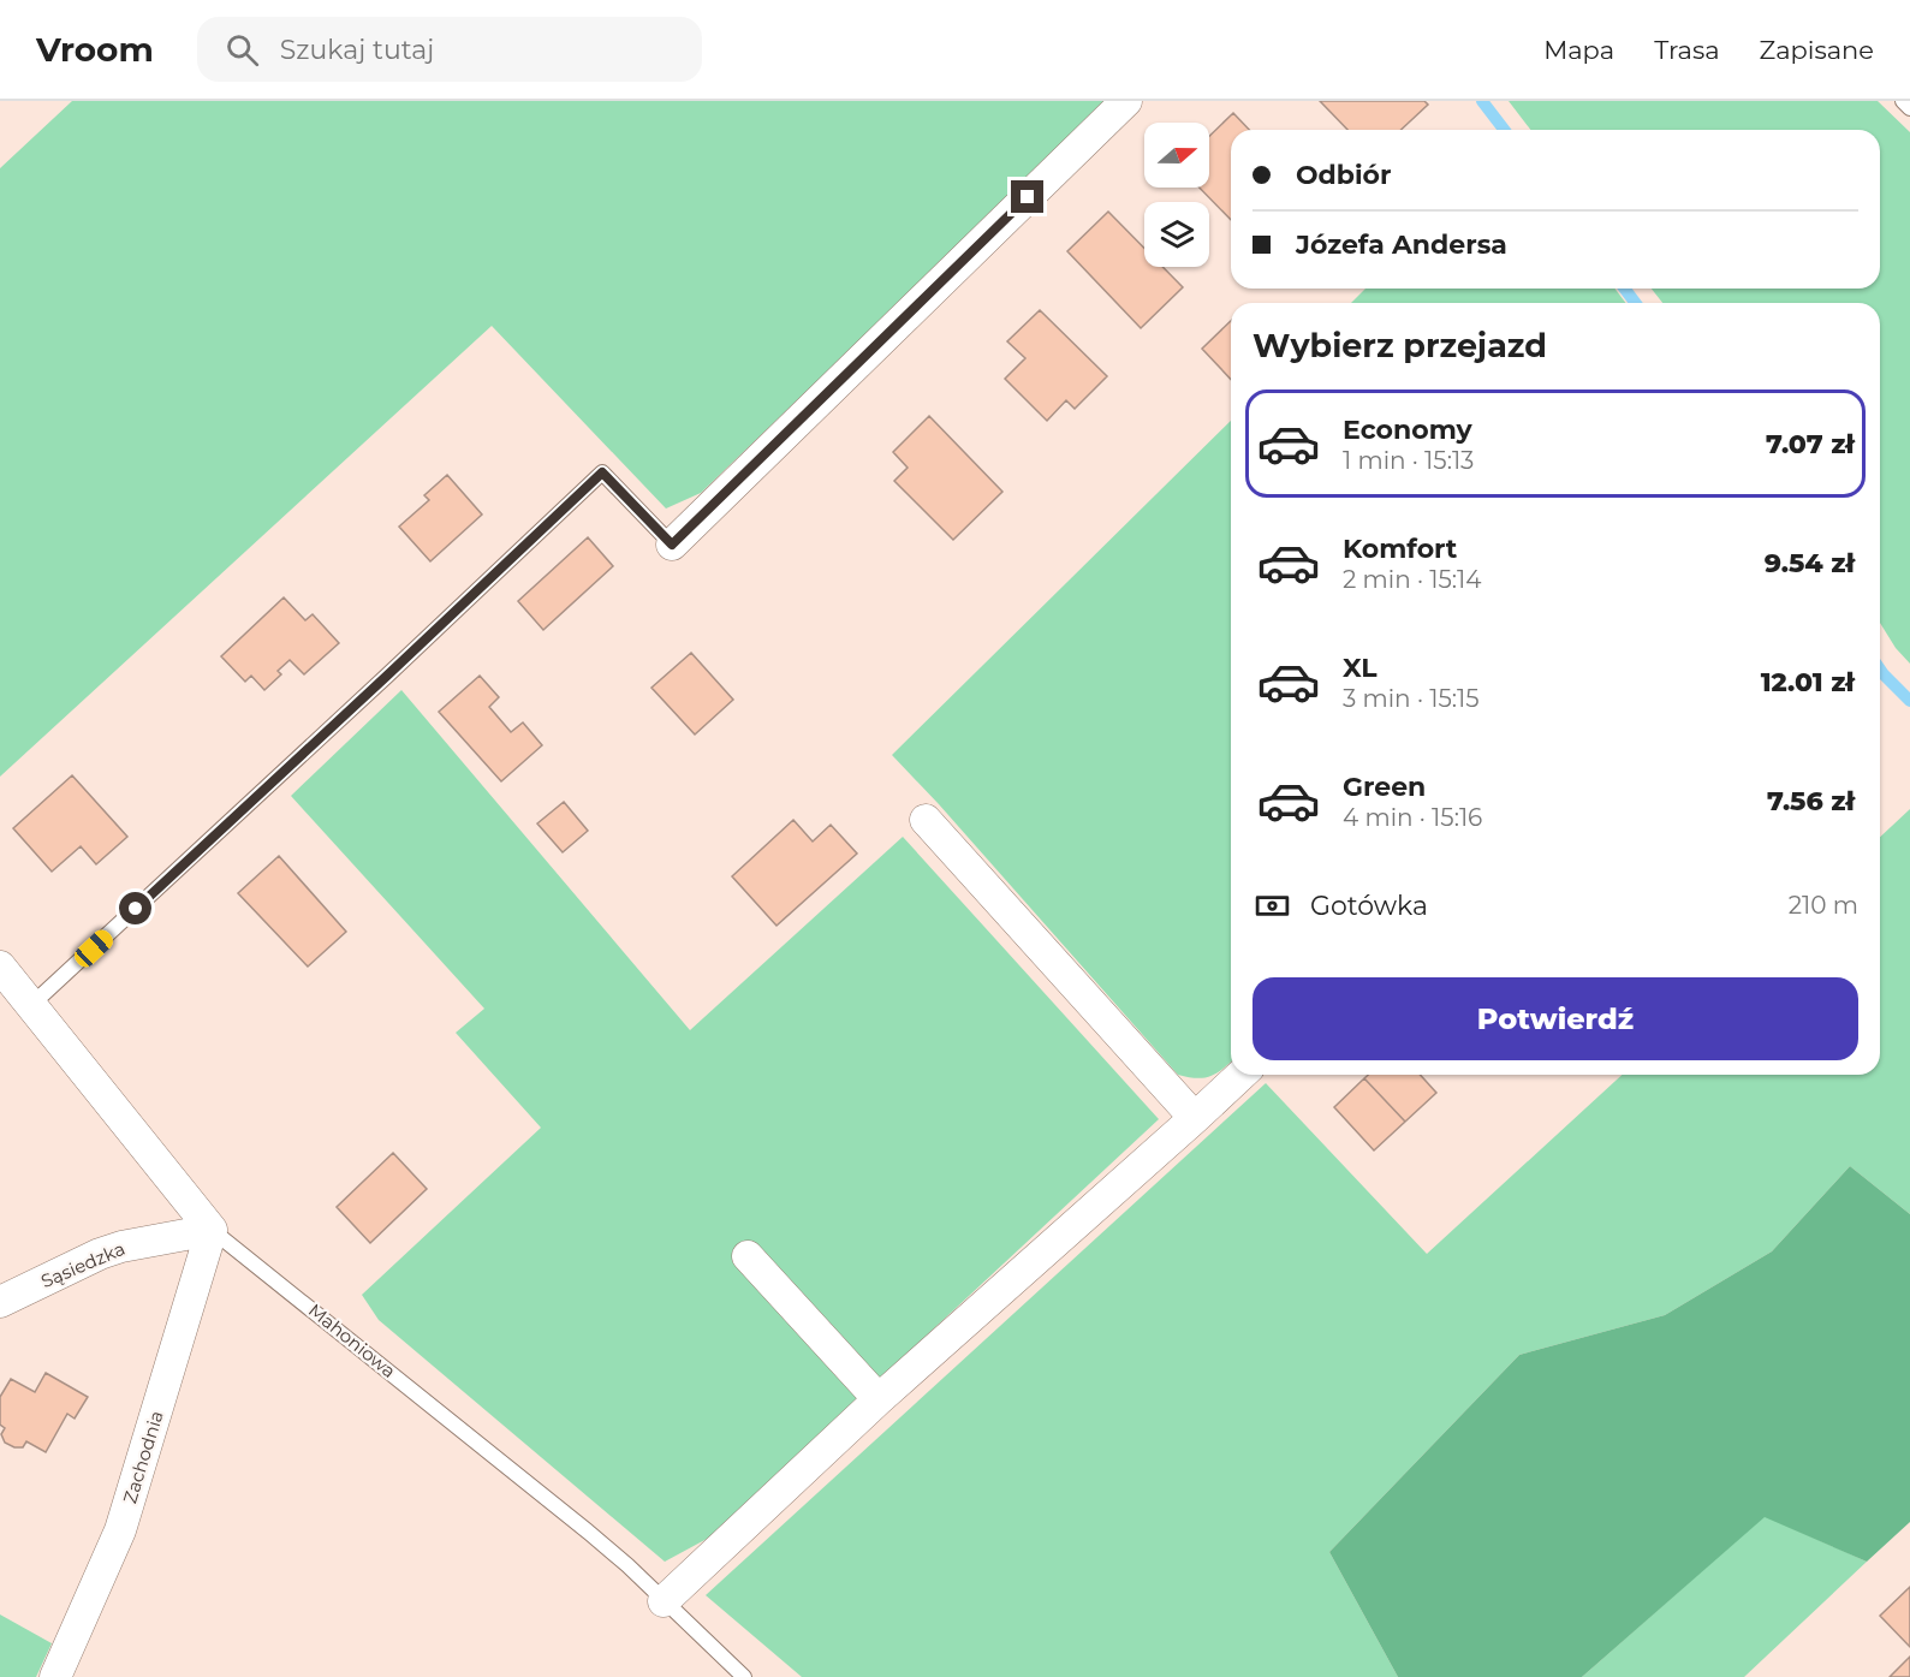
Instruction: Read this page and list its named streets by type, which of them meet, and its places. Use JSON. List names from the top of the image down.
{
  "streets": {
    "street": ["Sąsiedzka", "Mahoniowa", "Zachodnia"]
  },
  "crossings": [
    ["Sąsiedzka", "Mahoniowa"],
    ["Sąsiedzka", "Zachodnia"],
    ["Mahoniowa", "Zachodnia"]
  ],
  "north": "right",
  "page": {
    "header": "Vroom",
    "search": "Szukaj tutaj",
    "nav": ["Mapa", "Trasa", "Zapisane"],
    "banner": ["Odbiór", "Józefa Andersa"],
    "heading": "Wybierz przejazd",
    "list": [
      {
        "name": "Economy",
        "note": "1 min · 15:13",
        "value": "7.07 zł"
      },
      {
        "name": "Komfort",
        "note": "2 min · 15:14",
        "value": "9.54 zł"
      },
      {
        "name": "XL",
        "note": "3 min · 15:15",
        "value": "12.01 zł"
      },
      {
        "name": "Green",
        "note": "4 min · 15:16",
        "value": "7.56 zł"
      }
    ],
    "pay": ["Gotówka", "210 m"],
    "buttons": "Potwierdź"
  }
}
